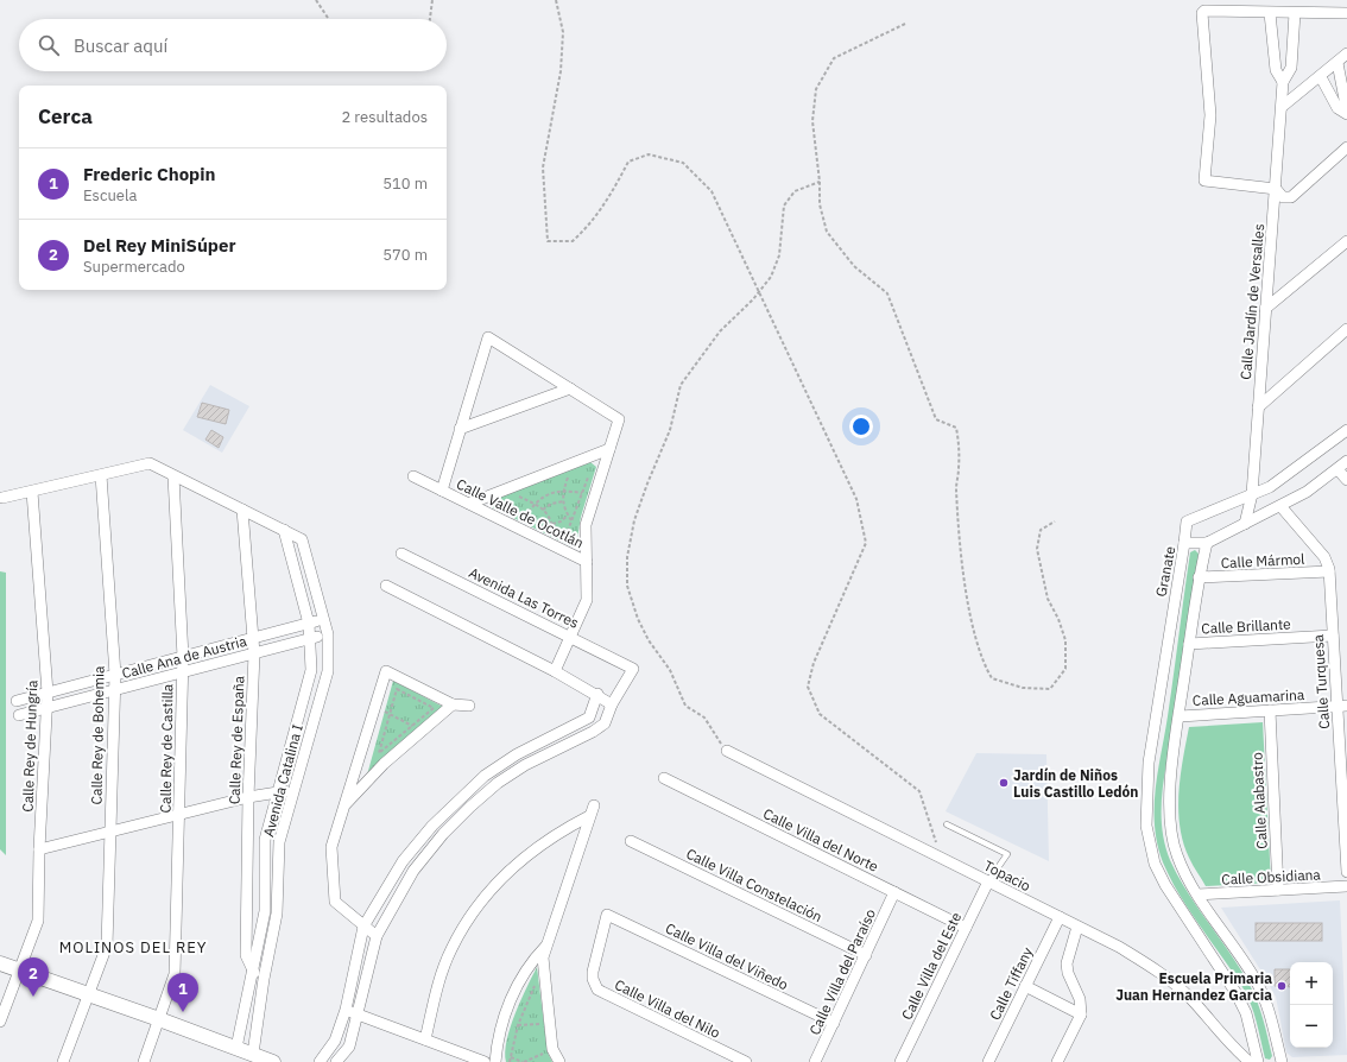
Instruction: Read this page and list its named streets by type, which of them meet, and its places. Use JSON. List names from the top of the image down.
{
  "streets": {
    "street": [
      "Calle Jardín de Versalles",
      "Calle Valle de Ocotlán",
      "Calle Mármol",
      "Granate",
      "Avenida Las Torres",
      "Calle Brillante",
      "Calle Ana de Austria",
      "Calle Turquesa",
      "Calle Aguamarina",
      "Calle Rey de Bohemia",
      "Calle Rey de España",
      "Calle Rey de Hungría",
      "Calle Rey de Castilla",
      "Avenida Catalina I",
      "Calle Alabastro",
      "Calle Villa del Norte",
      "Topacio",
      "Calle Obsidiana",
      "Calle Villa Constelación",
      "Calle Villa del Viñedo",
      "Calle Villa del Este",
      "Calle Villa del Paraíso",
      "Calle Tiffany",
      "Calle Villa del Nilo"
    ]
  },
  "crossings": [
    ["Calle Valle de Ocotlán", "Avenida Las Torres"],
    ["Calle Mármol", "Calle Turquesa"],
    ["Calle Brillante", "Calle Turquesa"],
    ["Calle Ana de Austria", "Calle Rey de Bohemia"],
    ["Calle Ana de Austria", "Calle Rey de España"],
    ["Calle Ana de Austria", "Calle Rey de Hungría"],
    ["Calle Ana de Austria", "Calle Rey de Castilla"],
    ["Calle Ana de Austria", "Avenida Catalina I"],
    ["Calle Turquesa", "Calle Aguamarina"],
    ["Calle Aguamarina", "Calle Alabastro"],
    ["Calle Rey de Bohemia", "Avenida Catalina I"],
    ["Calle Rey de España", "Avenida Catalina I"],
    ["Calle Rey de Hungría", "Avenida Catalina I"],
    ["Calle Rey de Castilla", "Avenida Catalina I"],
    ["Calle Alabastro", "Calle Obsidiana"],
    ["Calle Villa del Norte", "Calle Villa del Este"],
    ["Calle Villa del Norte", "Calle Villa del Paraíso"],
    ["Topacio", "Calle Villa del Este"],
    ["Topacio", "Calle Tiffany"],
    ["Calle Villa Constelación", "Calle Villa del Paraíso"],
    ["Calle Villa del Viñedo", "Calle Villa del Paraíso"],
    ["Calle Villa del Viñedo", "Calle Villa del Nilo"]
  ],
  "districts": ["MOLINOS DEL REY"],
  "places": ["Jardín de Niños Luis Castillo Ledón", "Escuela Primaria Juan Hernandez Garcia"],
  "page": {
    "search": "Buscar aquí",
    "heading": ["Cerca", "2 resultados"],
    "list": [
      {
        "mark": "1",
        "name": "Frederic Chopin",
        "note": "Escuela",
        "value": "510 m"
      },
      {
        "mark": "2",
        "name": "Del Rey MiniSúper",
        "note": "Supermercado",
        "value": "570 m"
      }
    ],
    "pins": ["2", "1"],
    "map_buttons": ["+", "−"]
  }
}
